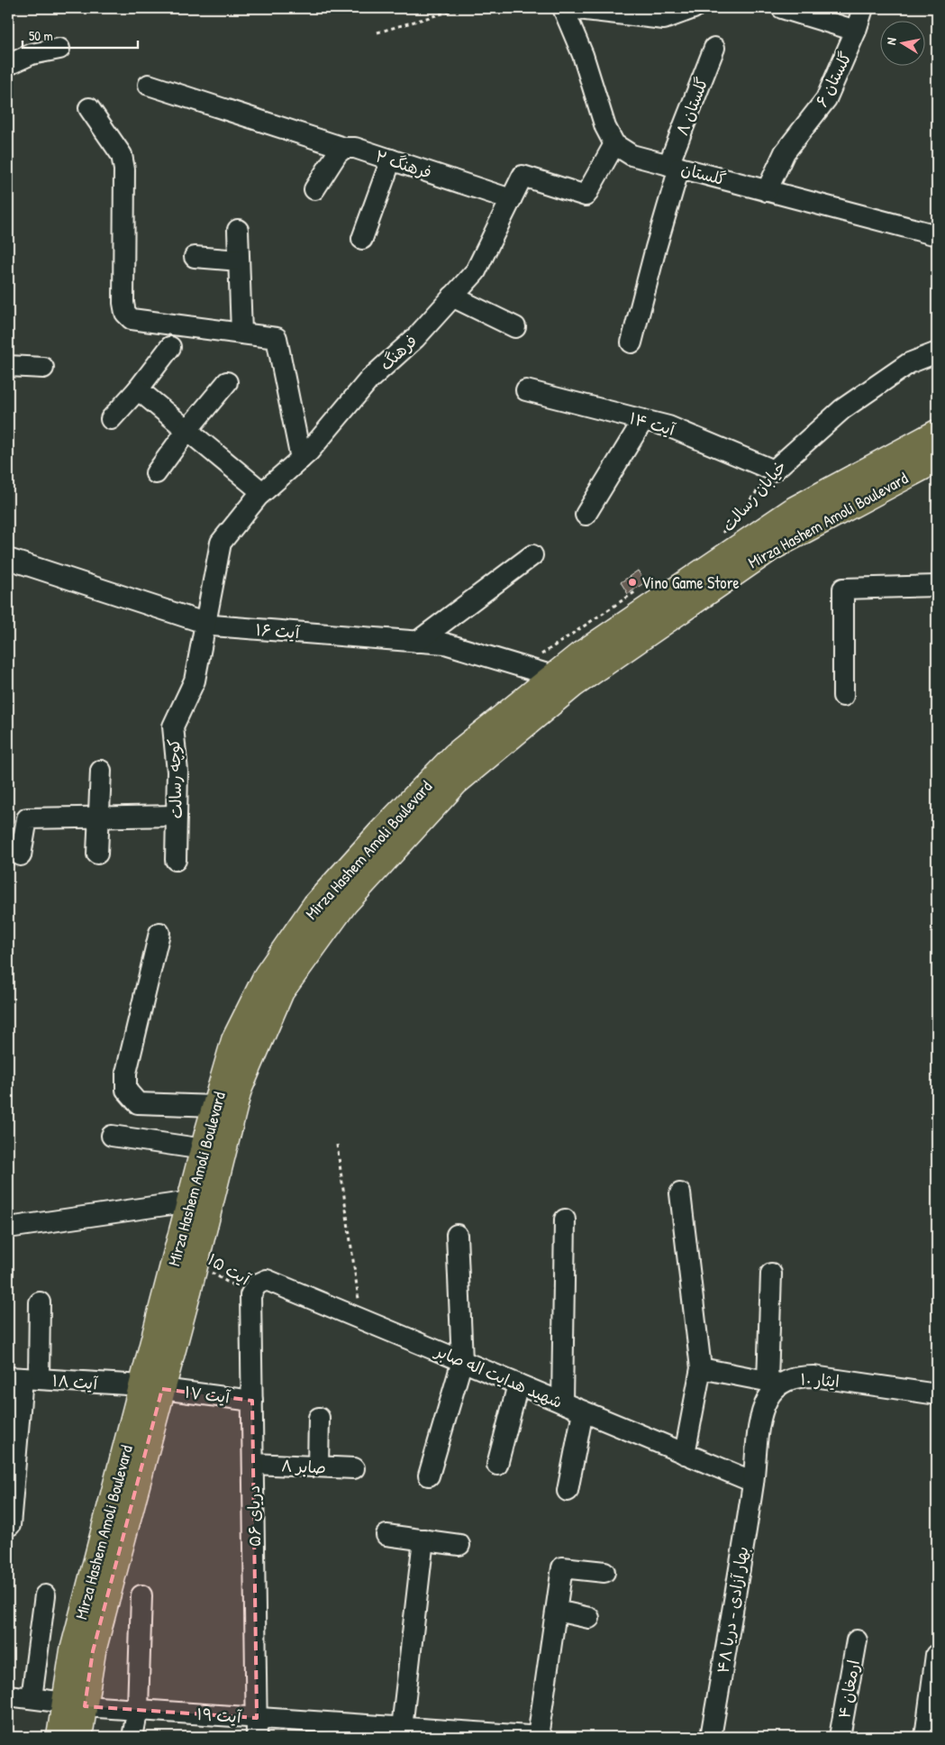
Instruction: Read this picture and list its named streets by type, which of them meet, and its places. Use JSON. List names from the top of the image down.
{
  "streets": {
    "main road": ["Mirza Hashem Amoli Boulevard"],
    "street": [
      "گلستان ۶",
      "گلستان ۸",
      "فرهنگ ۲",
      "گلستان",
      "فرهنگ",
      "آيت ۱۴",
      "خیابان رسالت",
      "آیت ۱۶",
      "کوچه رسالت",
      "شهید هدایت اله صابر",
      "ایثار ۱۰",
      "آیت ۱۸",
      "آیت ۱۷",
      "صابر ۸",
      "دریای ۵۶",
      "بهار آزادی - دریا ۴۸",
      "ارمغان ۴",
      "آیت ۱۹"
    ],
    "path": ["آیت ۱۵"]
  },
  "crossings": [
    ["گلستان ۶", "گلستان"],
    ["گلستان ۸", "گلستان"],
    ["فرهنگ ۲", "فرهنگ"],
    ["گلستان", "فرهنگ"],
    ["فرهنگ", "آیت ۱۶"],
    ["فرهنگ", "کوچه رسالت"],
    ["آيت ۱۴", "خیابان رسالت"],
    ["Mirza Hashem Amoli Boulevard", "آیت ۱۶"],
    ["Mirza Hashem Amoli Boulevard", "آیت ۱۵"],
    ["Mirza Hashem Amoli Boulevard", "آیت ۱۸"],
    ["Mirza Hashem Amoli Boulevard", "آیت ۱۷"],
    ["Mirza Hashem Amoli Boulevard", "آیت ۱۹"],
    ["آیت ۱۶", "کوچه رسالت"],
    ["آیت ۱۵", "شهید هدایت اله صابر"],
    ["آیت ۱۵", "دریای ۵۶"],
    ["شهید هدایت اله صابر", "ایثار ۱۰"],
    ["شهید هدایت اله صابر", "دریای ۵۶"],
    ["شهید هدایت اله صابر", "بهار آزادی - دریا ۴۸"],
    ["ایثار ۱۰", "بهار آزادی - دریا ۴۸"],
    ["آیت ۱۸", "آیت ۱۷"],
    ["آیت ۱۷", "دریای ۵۶"],
    ["صابر ۸", "دریای ۵۶"],
    ["دریای ۵۶", "آیت ۱۹"]
  ],
  "places": ["Vino Game Store"],
  "scale_bar": "50 m",
  "north": "left"
}
